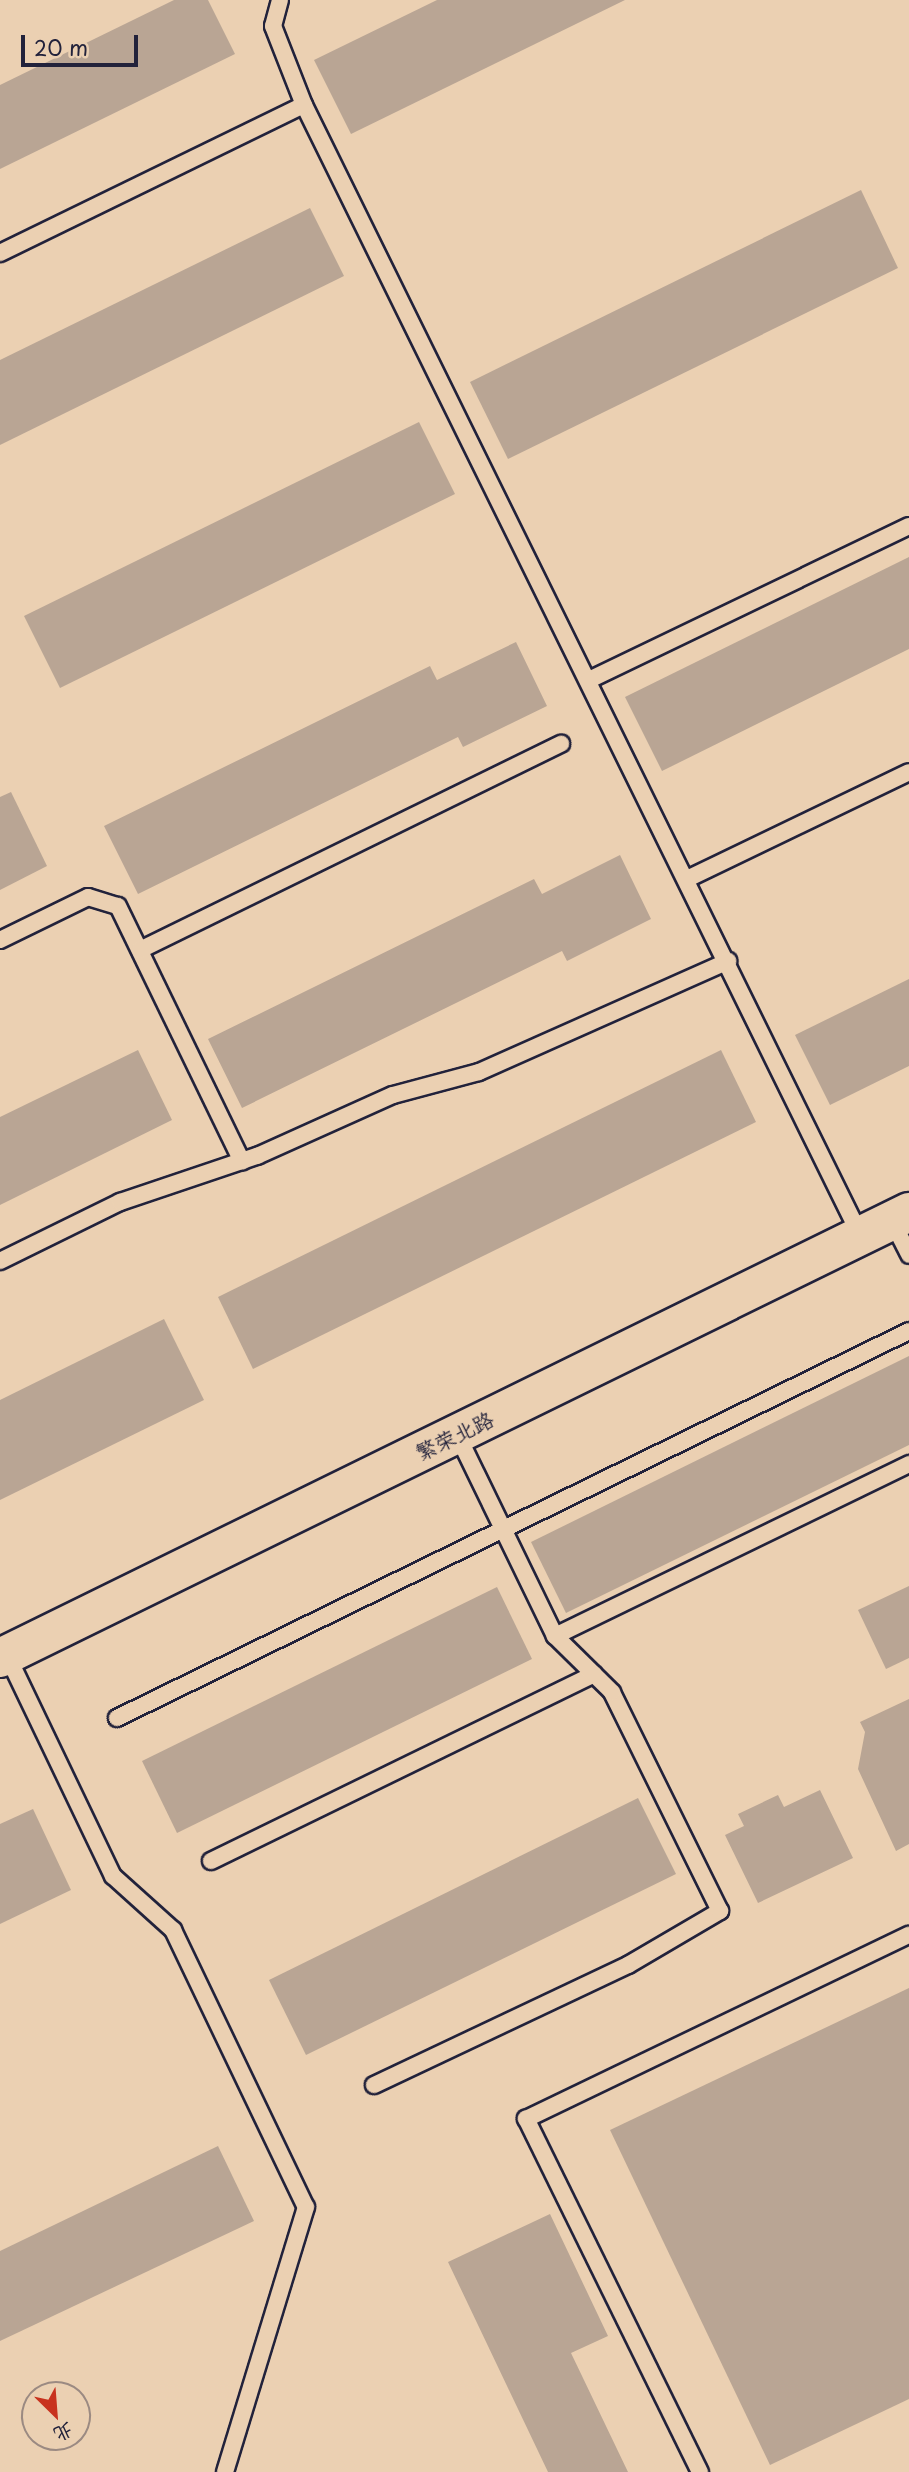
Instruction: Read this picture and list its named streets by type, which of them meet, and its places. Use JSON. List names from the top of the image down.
{
  "streets": {
    "street": ["繁荣北路"]
  },
  "scale_bar": "20 m",
  "north": "bottom right"
}
